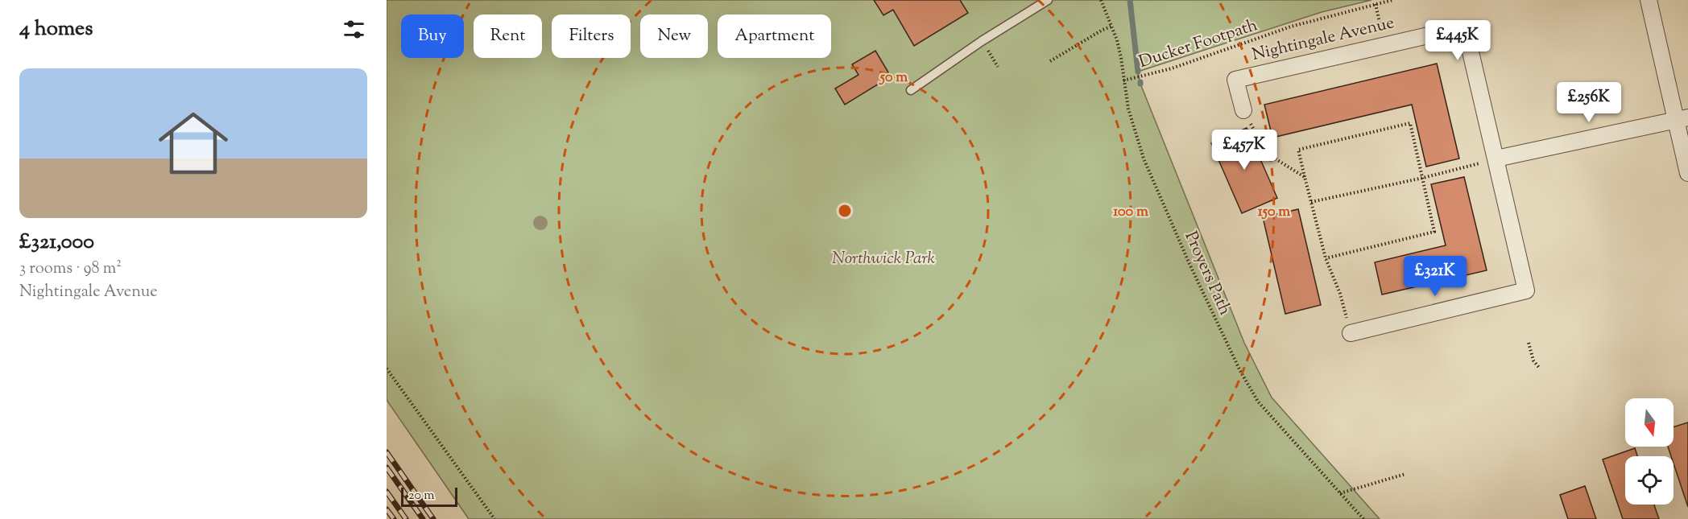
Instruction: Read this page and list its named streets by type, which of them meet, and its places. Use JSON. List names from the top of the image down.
{
  "streets": {
    "street": ["Nightingale Avenue"],
    "path": ["Ducker Footpath", "Proyers Path"]
  },
  "crossings": [
    ["Ducker Footpath", "Proyers Path"]
  ],
  "parks": ["Northwick Park"],
  "scale_bar": "20 m",
  "north": "bottom",
  "page": {
    "heading": "4 homes",
    "chip": [
      "Buy",
      "Rent",
      "Filters",
      "New",
      "Apartment"
    ],
    "price": [
      "£445K",
      "£256K",
      "£457K",
      "£321K"
    ],
    "list": [
      {
        "name": "£321,000",
        "note": "3 rooms · 98 m² · Nightingale Avenue"
      }
    ],
    "scale": "20 m"
  },
  "rings": ["50 m", "100 m", "150 m"]
}
